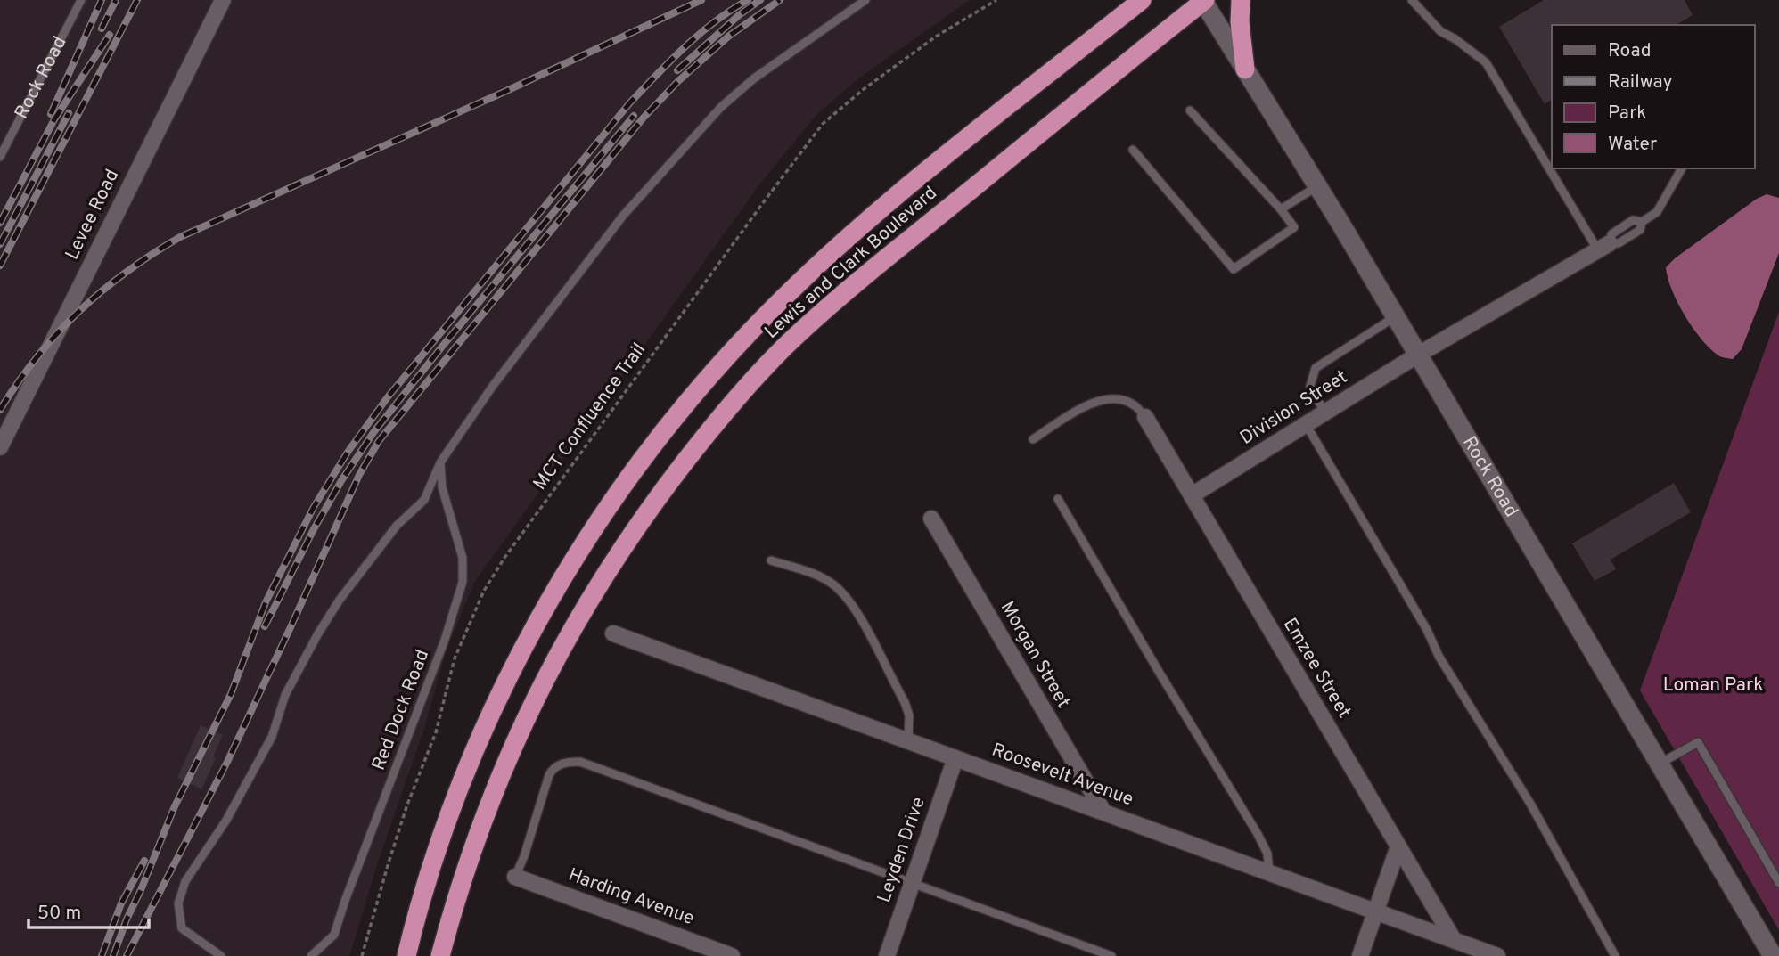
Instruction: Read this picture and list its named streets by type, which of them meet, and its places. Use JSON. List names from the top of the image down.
{
  "streets": {
    "highway": ["Lewis and Clark Boulevard"],
    "main road": ["Rock Road"],
    "street": [
      "Levee Road",
      "Division Street",
      "Morgan Street",
      "Emzee Street",
      "Roosevelt Avenue",
      "Leyden Drive",
      "Harding Avenue"
    ],
    "lane": ["Red Dock Road"],
    "path": ["MCT Confluence Trail"]
  },
  "crossings": [
    ["Rock Road", "Lewis and Clark Boulevard"],
    ["Rock Road", "Division Street"],
    ["Division Street", "Emzee Street"],
    ["Morgan Street", "Roosevelt Avenue"],
    ["Emzee Street", "Roosevelt Avenue"],
    ["Roosevelt Avenue", "Leyden Drive"]
  ],
  "parks": ["Loman Park"],
  "legend": [
    "Road",
    "Railway",
    "Park",
    "Water"
  ],
  "scale_bar": "50 m"
}
